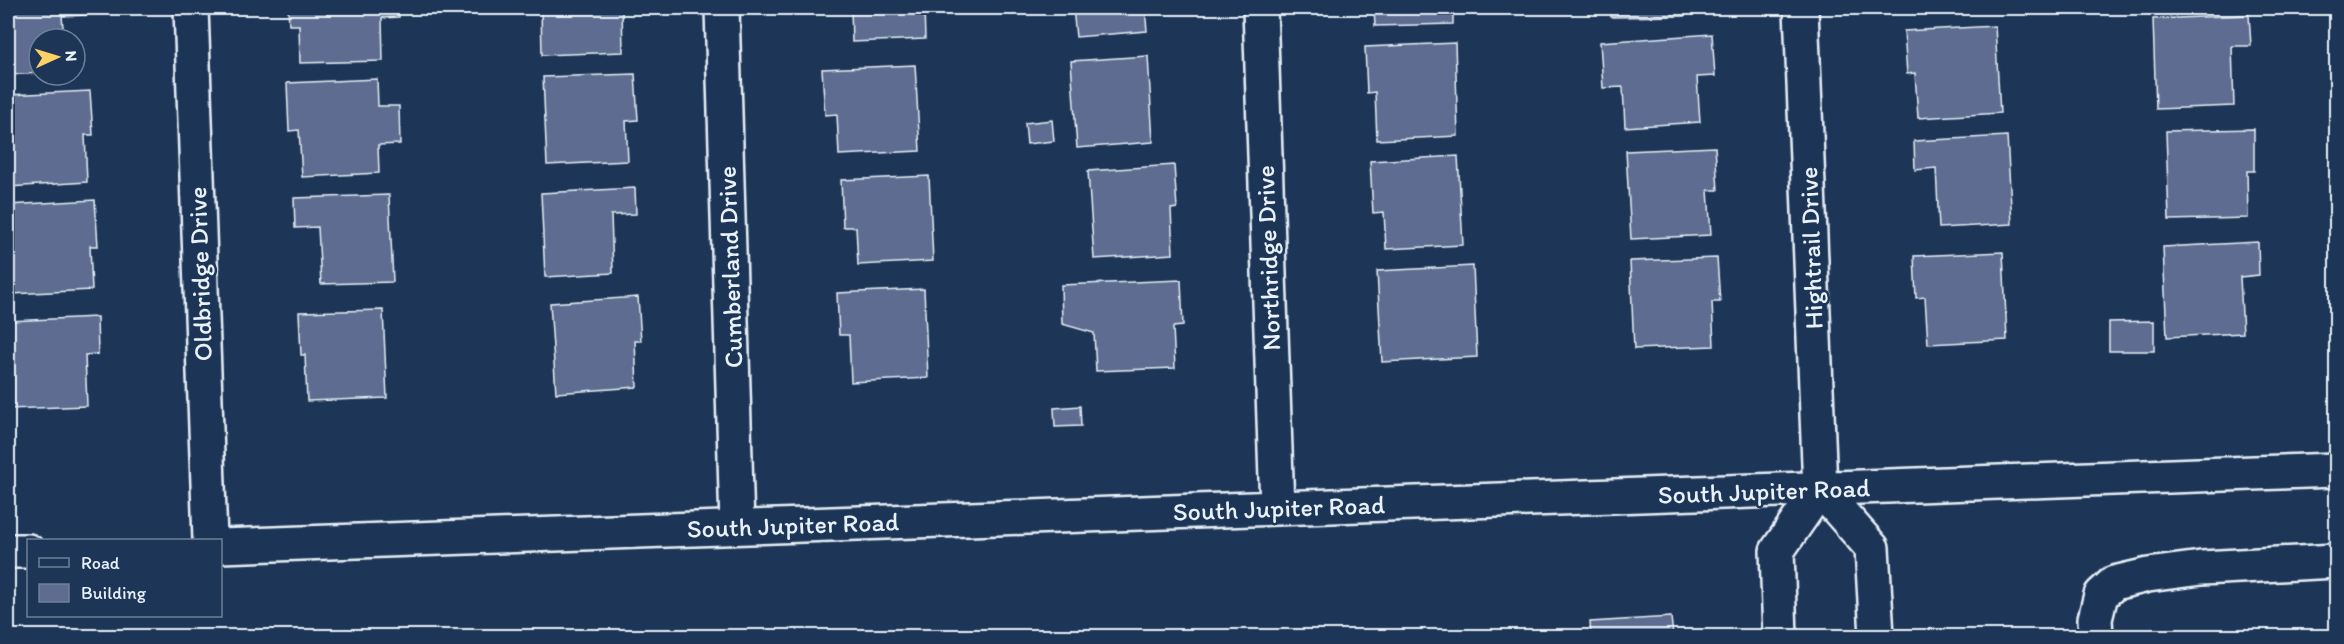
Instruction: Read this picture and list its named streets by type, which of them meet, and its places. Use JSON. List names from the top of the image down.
{
  "streets": {
    "street": [
      "Hightrail Drive",
      "Northridge Drive",
      "Cumberland Drive",
      "Oldbridge Drive",
      "South Jupiter Road"
    ]
  },
  "crossings": [
    ["Hightrail Drive", "South Jupiter Road"],
    ["Northridge Drive", "South Jupiter Road"],
    ["Cumberland Drive", "South Jupiter Road"]
  ],
  "legend": ["Road", "Building"],
  "north": "right"
}
